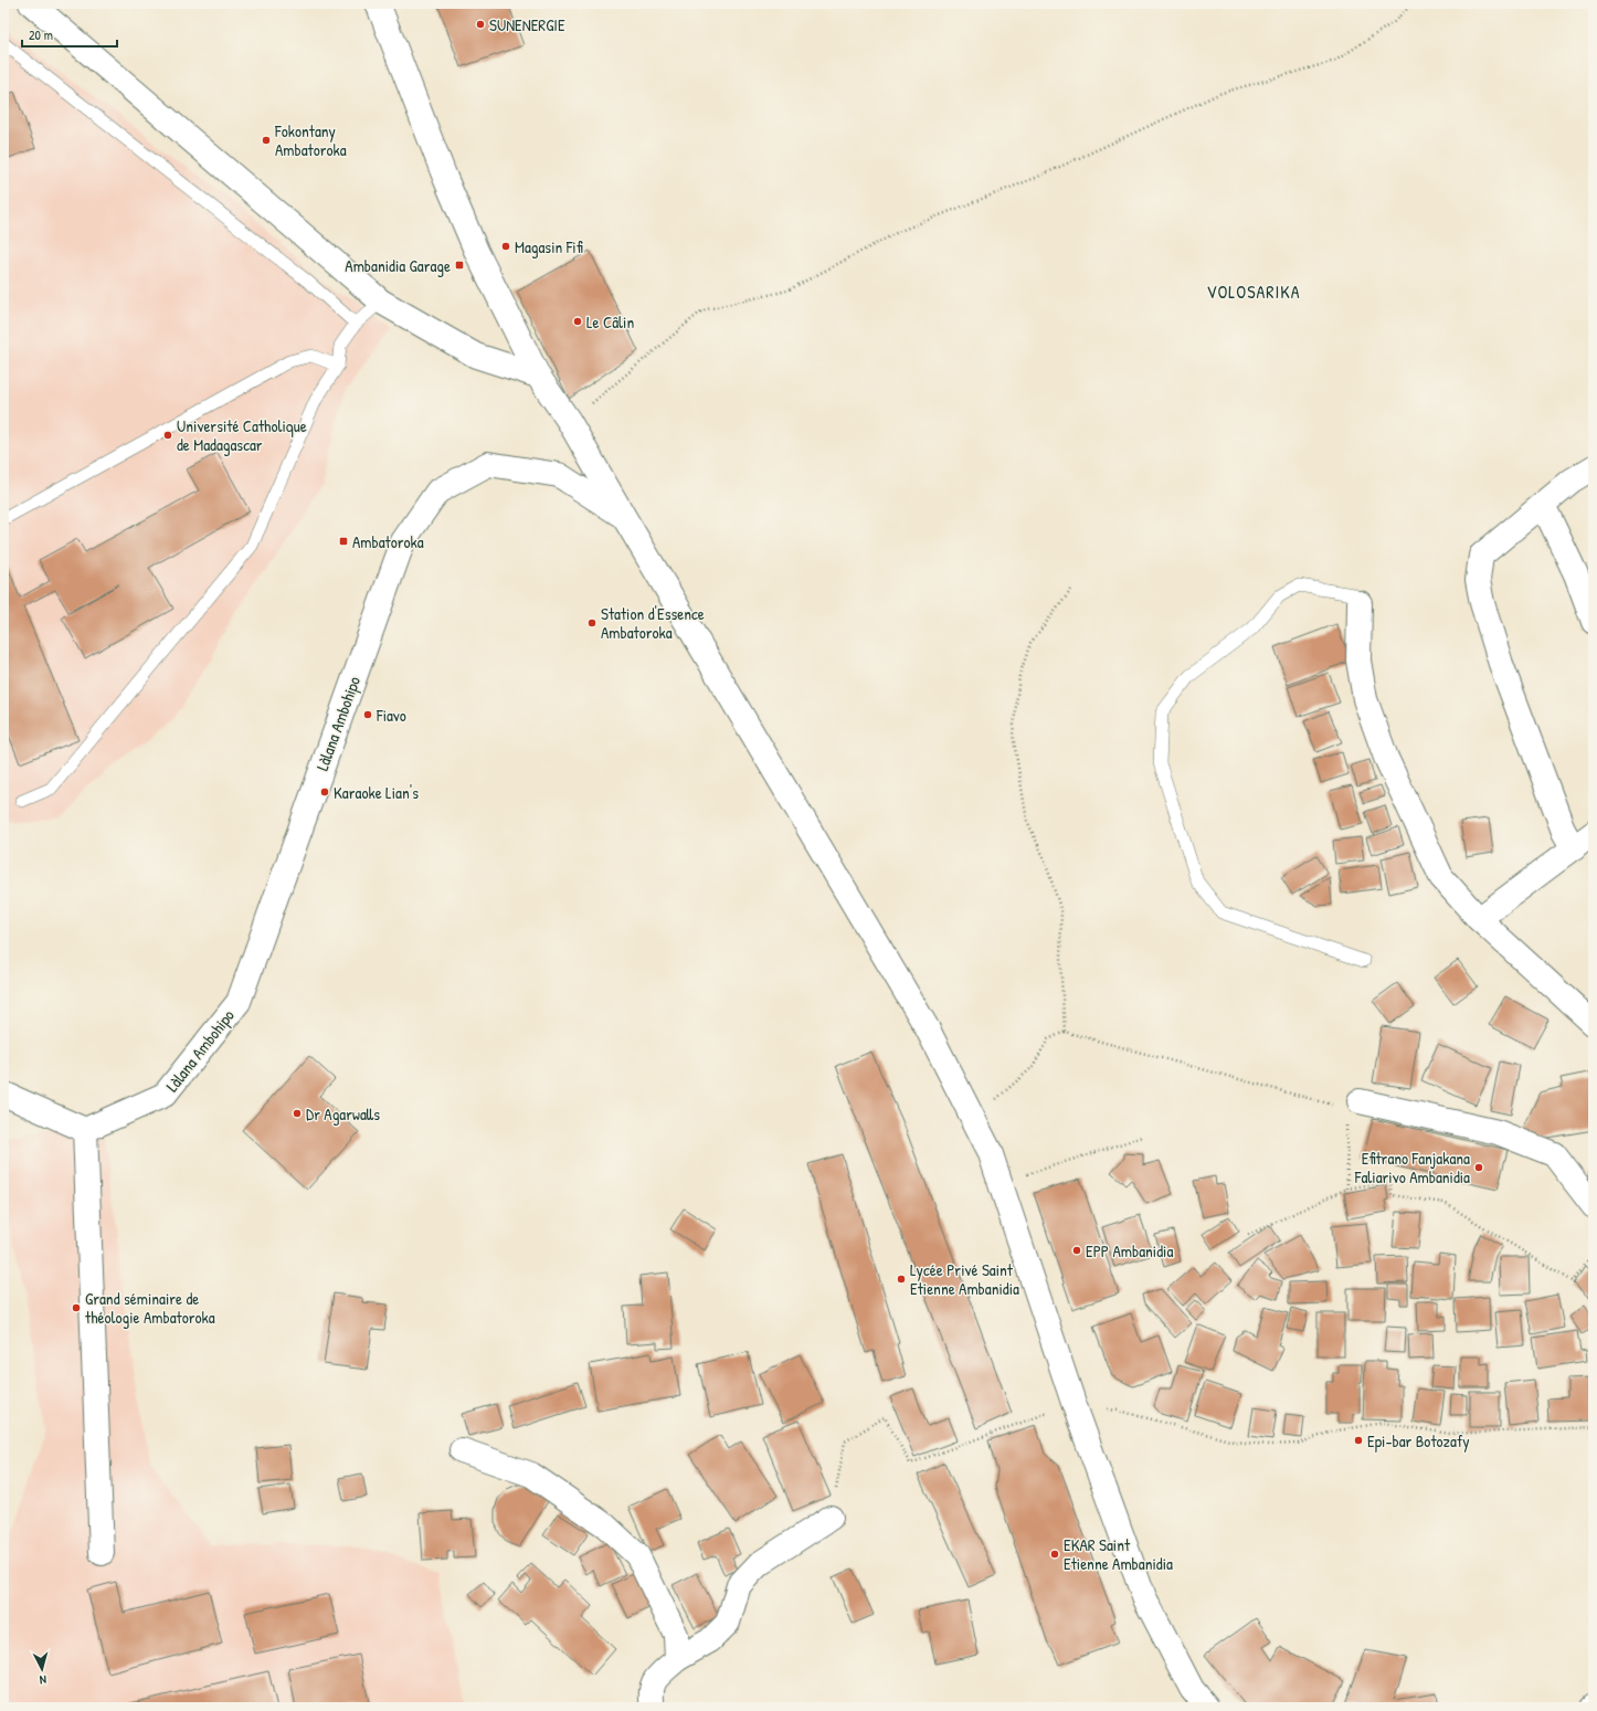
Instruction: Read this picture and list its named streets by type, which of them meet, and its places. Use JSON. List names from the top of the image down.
{
  "streets": {
    "street": ["Làlana Ambohipo"]
  },
  "districts": ["VOLOSARIKA"],
  "places": {
    "other": [
      "SUNENERGIE",
      "Fokontany Ambatoroka",
      "Magasin Fifi",
      "Le Câlin",
      "Université Catholique de Madagascar",
      "Station d'Essence Ambatoroka",
      "Fiavo",
      "Karaoke Lian's",
      "Dr Agarwalls",
      "Efitrano Fanjakana Faliarivo Ambanidia",
      "EPP Ambanidia",
      "Lycée Privé Saint Etienne Ambanidia",
      "Grand séminaire de théologie Ambatoroka",
      "Epi-bar Botozafy",
      "EKAR Saint Etienne Ambanidia"
    ],
    "transit": ["Ambanidia Garage", "Ambatoroka"]
  },
  "scale_bar": "20 m",
  "north": "bottom"
}
